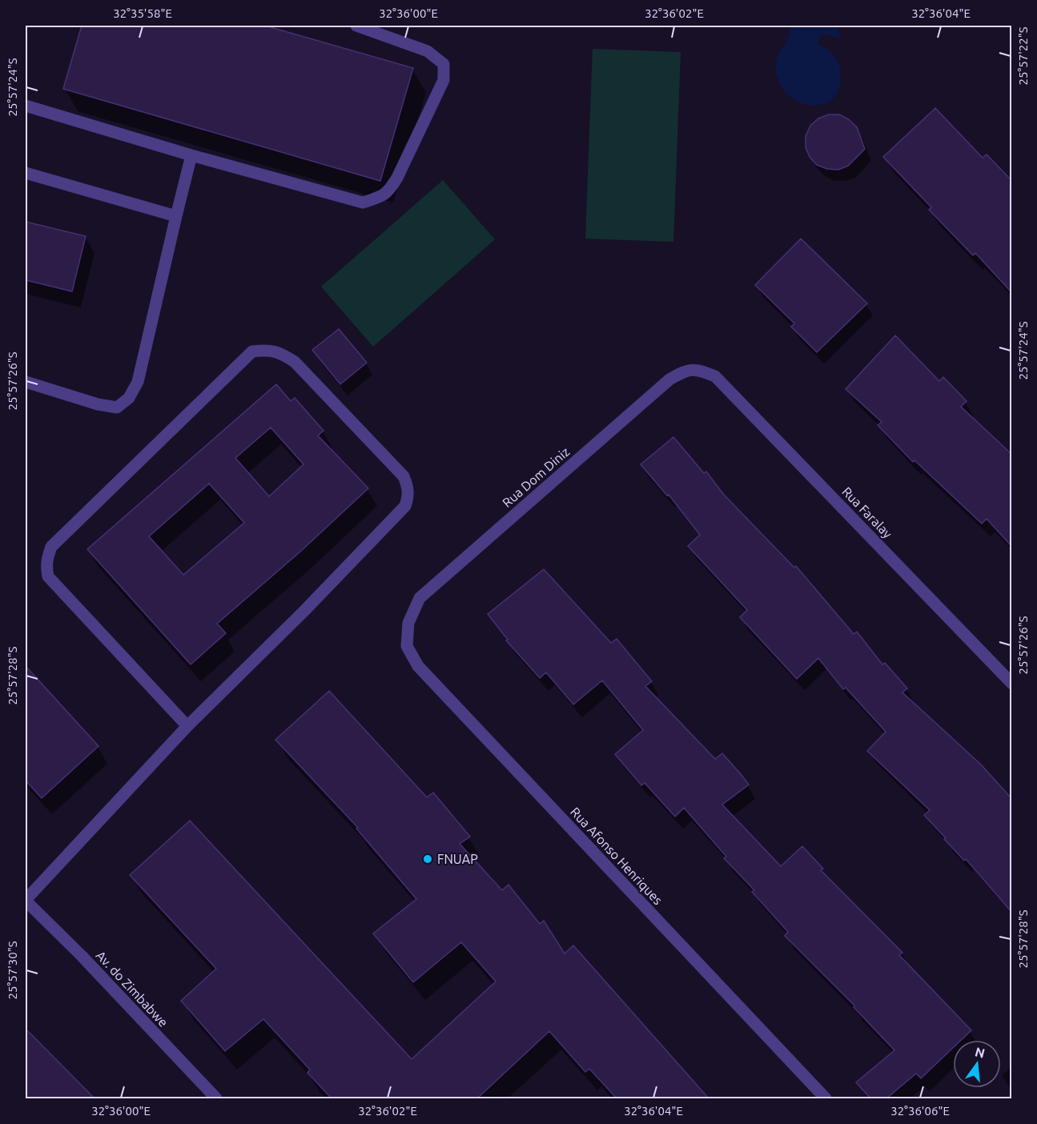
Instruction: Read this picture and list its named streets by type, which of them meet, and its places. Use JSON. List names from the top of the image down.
{
  "streets": {
    "street": [
      "Rua Dom Diniz",
      "Rua Faralay",
      "Rua Afonso Henriques",
      "Av. do Zimbabwe"
    ]
  },
  "crossings": [
    ["Rua Dom Diniz", "Rua Faralay"],
    ["Rua Dom Diniz", "Rua Afonso Henriques"]
  ],
  "places": ["FNUAP"],
  "north": "top",
  "coordinates": [
    "32°35'58\"E",
    "32°36'00\"E",
    "32°36'02\"E",
    "32°36'04\"E",
    "25°57'22\"S",
    "25°57'24\"S",
    "25°57'26\"S",
    "25°57'28\"S",
    "25°57'30\"S",
    "32°36'06\"E"
  ]
}
